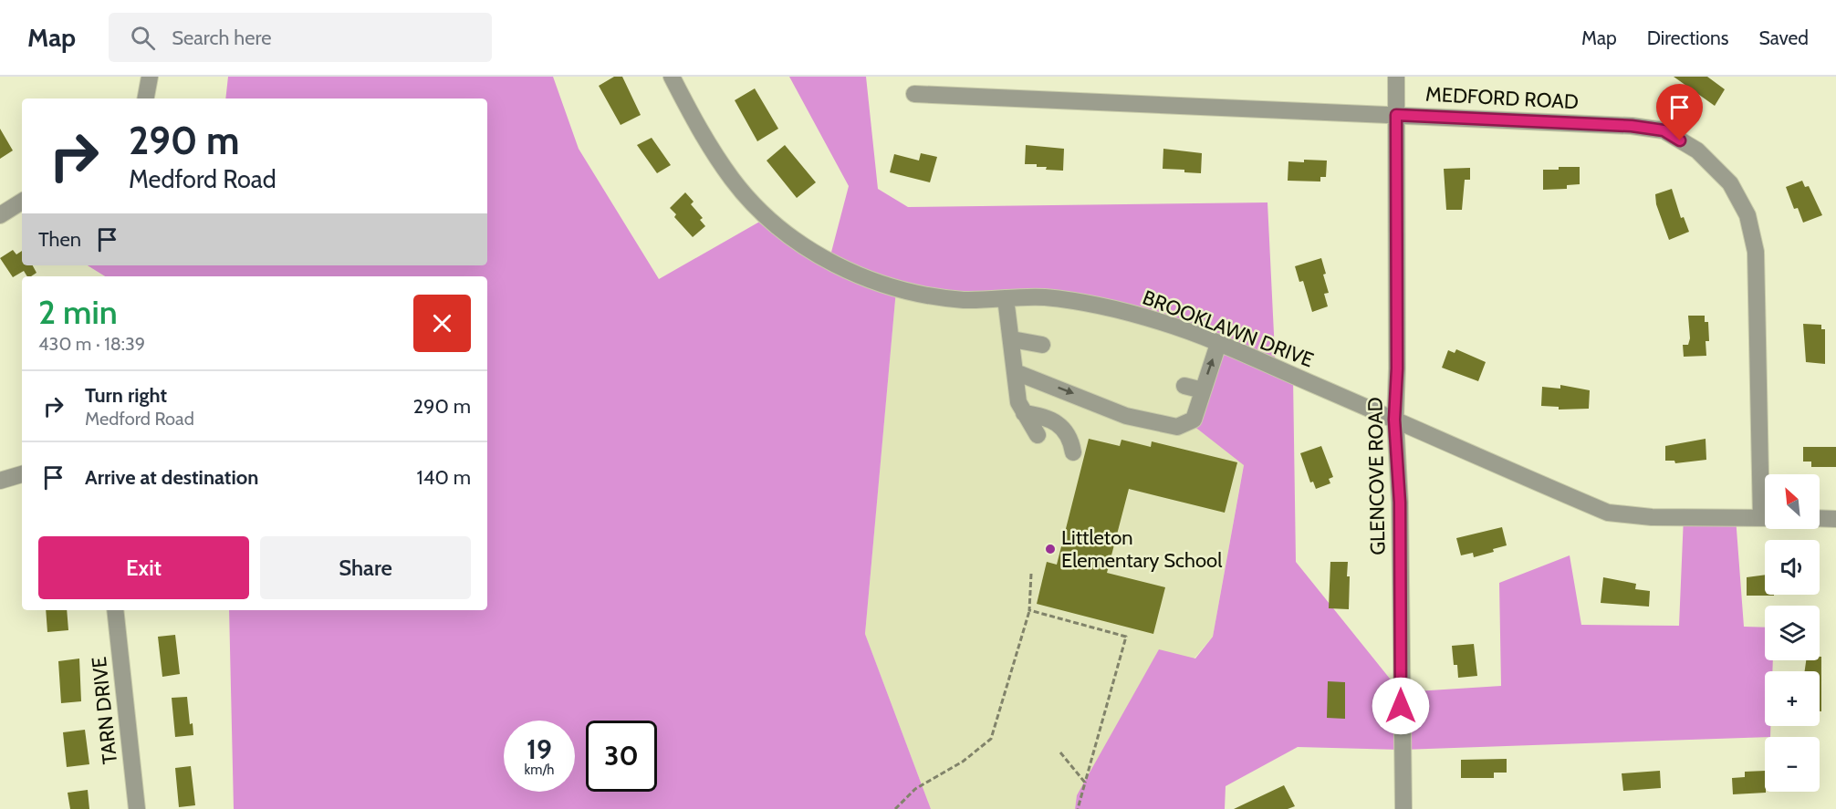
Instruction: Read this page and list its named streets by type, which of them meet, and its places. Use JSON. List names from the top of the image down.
{
  "streets": {
    "street": [
      "MEDFORD ROAD",
      "BROOKLAWN DRIVE",
      "GLENCOVE ROAD",
      "TARN DRIVE"
    ]
  },
  "crossings": [
    ["MEDFORD ROAD", "GLENCOVE ROAD"],
    ["BROOKLAWN DRIVE", "GLENCOVE ROAD"]
  ],
  "places": ["Littleton Elementary School"],
  "north": "top left",
  "page": {
    "header": "Map",
    "search": "Search here",
    "nav": ["Map", "Directions", "Saved"],
    "turn": ["290 m", "Medford Road"],
    "then": "Then",
    "heading": ["2 min", "430 m · 18:39"],
    "list": [
      {
        "name": "Turn right",
        "note": "Medford Road",
        "value": "290 m"
      },
      {
        "name": "Arrive at destination",
        "value": "140 m"
      }
    ],
    "map_buttons": ["+", "−"],
    "buttons": ["Exit", "Share"],
    "speed": "19 km/h",
    "limit": "30"
  }
}
